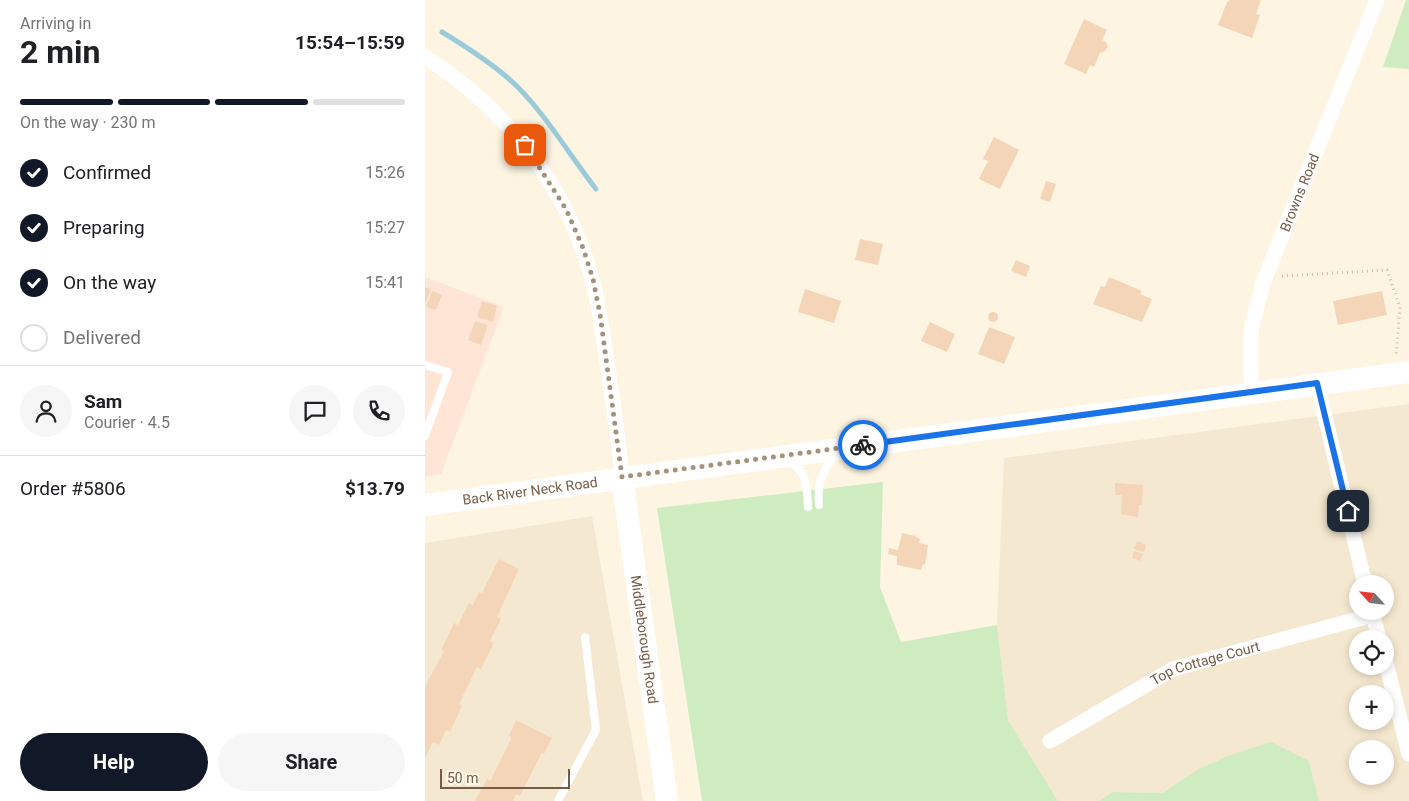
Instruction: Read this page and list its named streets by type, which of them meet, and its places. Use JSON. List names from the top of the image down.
{
  "streets": {
    "street": [
      "Browns Road",
      "Back River Neck Road",
      "Middleborough Road",
      "Top Cottage Court"
    ]
  },
  "crossings": [
    ["Browns Road", "Back River Neck Road"],
    ["Back River Neck Road", "Middleborough Road"]
  ],
  "scale_bar": "50 m",
  "north": "top left",
  "page": {
    "heading": ["2 min", "Arriving in", "15:54–15:59"],
    "panel": [
      "Sam",
      "Courier · 4.5",
      "Order #5806",
      "$13.79"
    ],
    "bar": "On the way · 230 m",
    "list": [
      ["Confirmed", "15:26"],
      ["Preparing", "15:27"],
      ["On the way", "15:41"],
      "Delivered"
    ],
    "map_buttons": ["+", "−"],
    "buttons": ["Help", "Share"],
    "scale": "50 m"
  }
}
